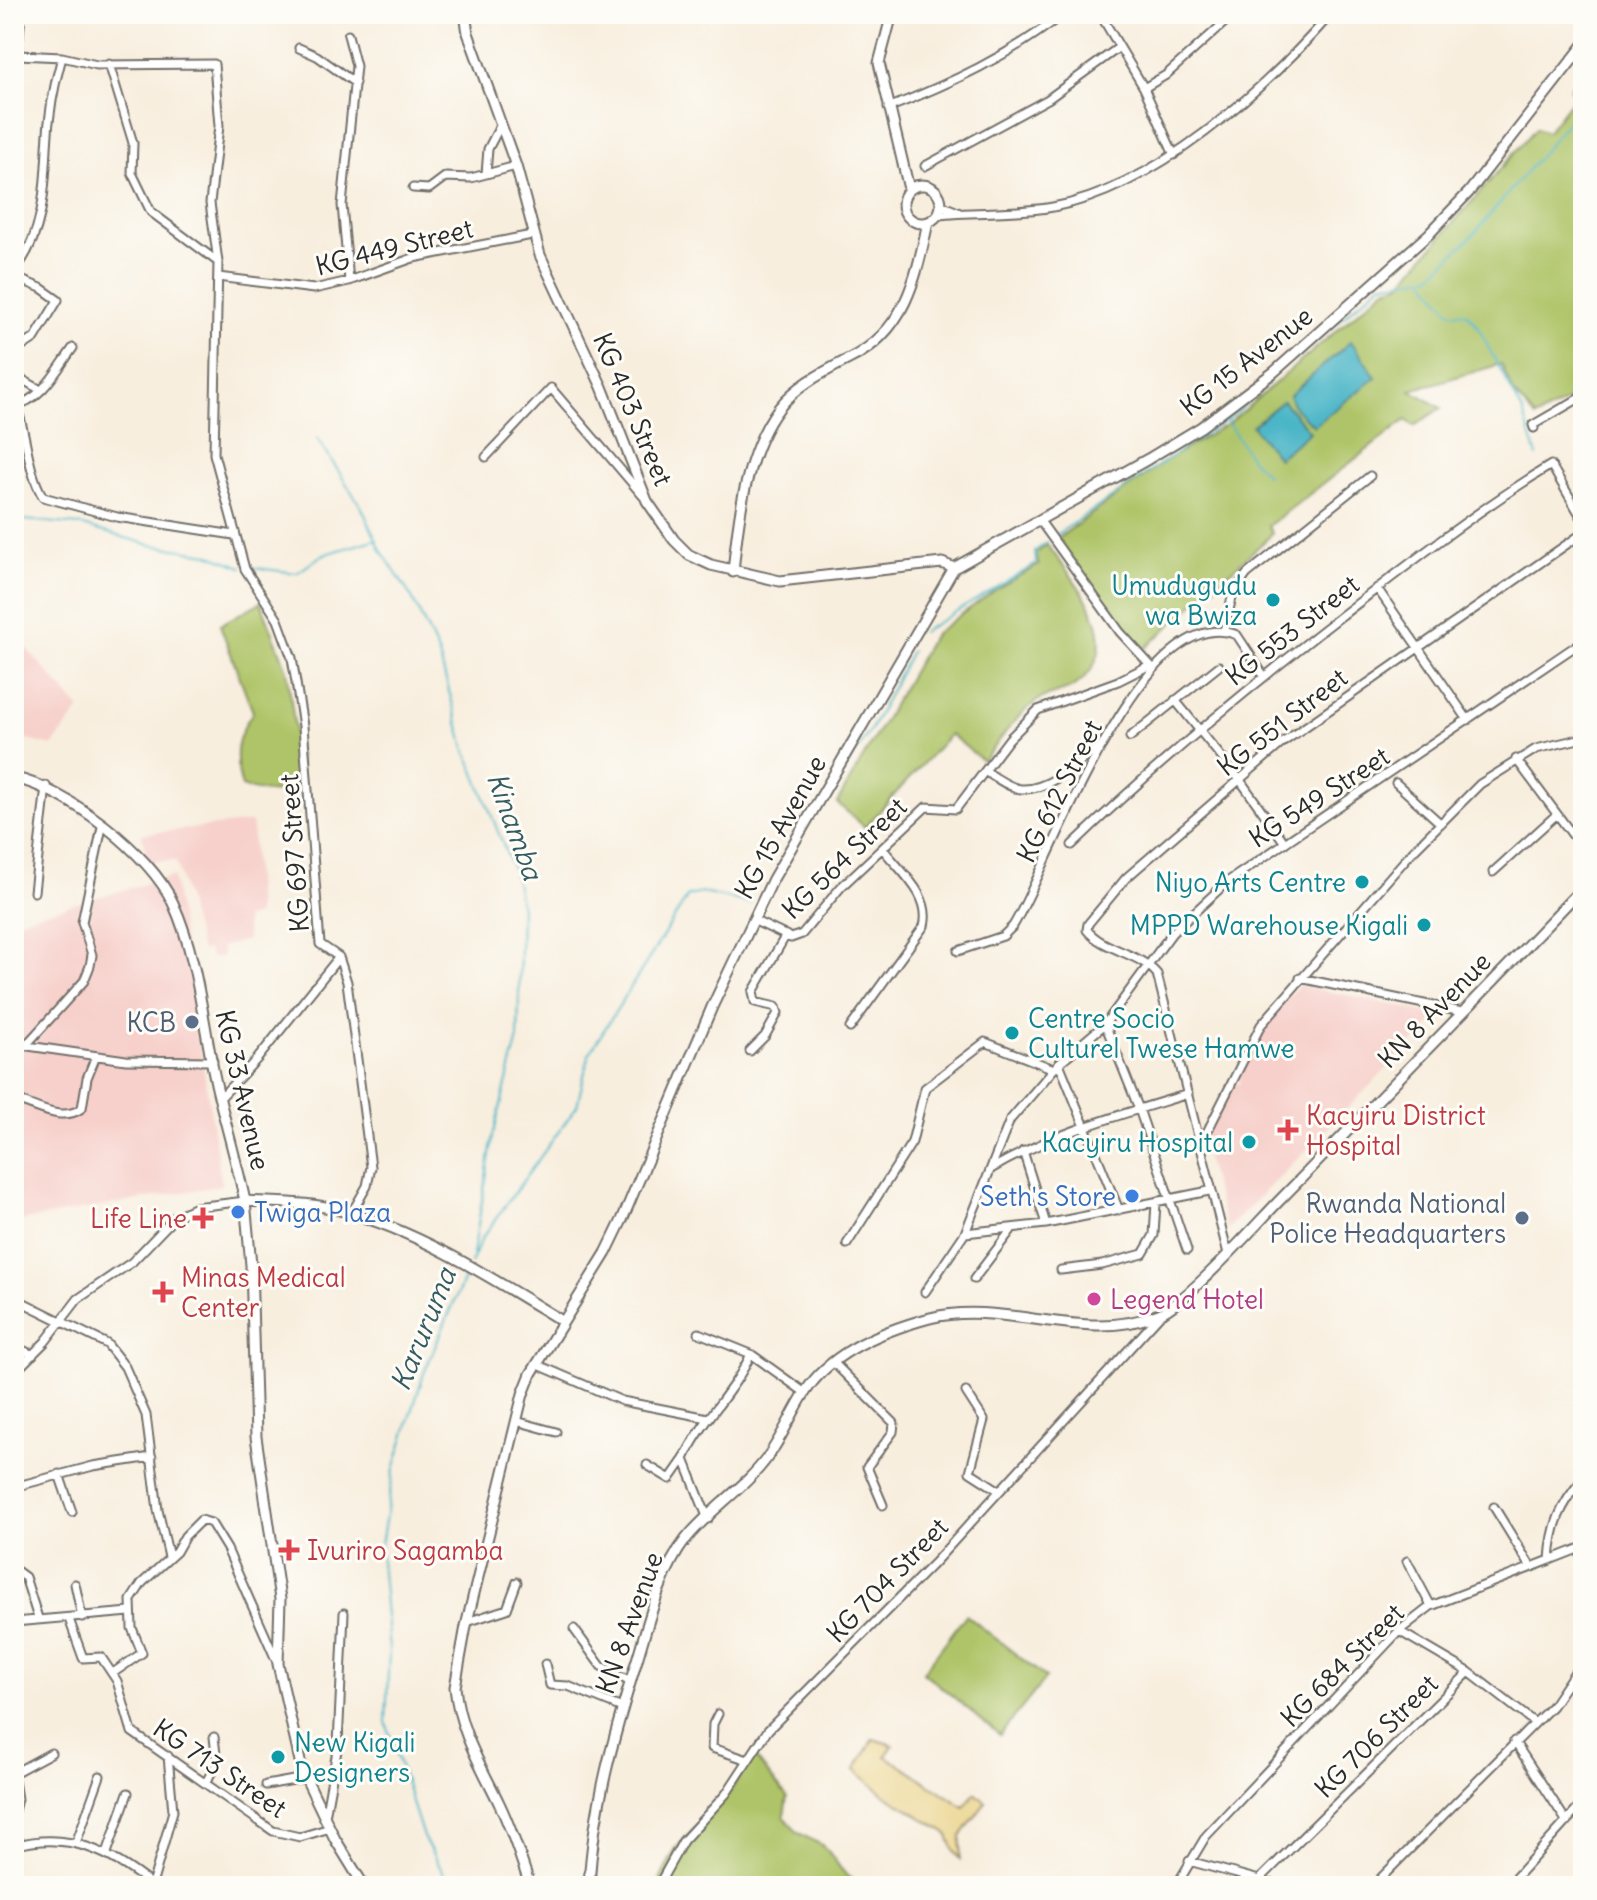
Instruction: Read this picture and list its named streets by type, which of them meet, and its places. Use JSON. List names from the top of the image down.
{
  "streets": {
    "main road": [
      "KG 15 Avenue",
      "KG 403 Street",
      "KN 8 Avenue",
      "KG 33 Avenue"
    ],
    "street": [
      "KG 449 Street",
      "KG 553 Street",
      "KG 551 Street",
      "KG 612 Street",
      "KG 549 Street",
      "KG 697 Street",
      "KG 564 Street",
      "KG 704 Street",
      "KG 684 Street",
      "KG 706 Street",
      "KG 713 Street"
    ]
  },
  "crossings": [
    ["KG 449 Street", "KG 403 Street"],
    ["KG 15 Avenue", "KG 403 Street"],
    ["KG 15 Avenue", "KG 564 Street"],
    ["KG 15 Avenue", "KG 33 Avenue"],
    ["KG 551 Street", "KG 549 Street"],
    ["KG 612 Street", "KG 564 Street"],
    ["KG 697 Street", "KG 33 Avenue"],
    ["KN 8 Avenue", "KG 704 Street"]
  ],
  "water": ["Kinamba", "Karuruma"],
  "places": {
    "other": [
      "Umudugudu wa Bwiza",
      "Niyo Arts Centre",
      "MPPD Warehouse Kigali",
      "KCB",
      "Centre Socio Culturel Twese Hamwe",
      "Kacyiru Hospital",
      "Seth's Store",
      "Twiga Plaza",
      "Rwanda National Police Headquarters",
      "Legend Hotel",
      "New Kigali Designers"
    ],
    "health": [
      "Kacyiru District Hospital",
      "Life Line",
      "Minas Medical Center",
      "Ivuriro Sagamba"
    ]
  }
}
